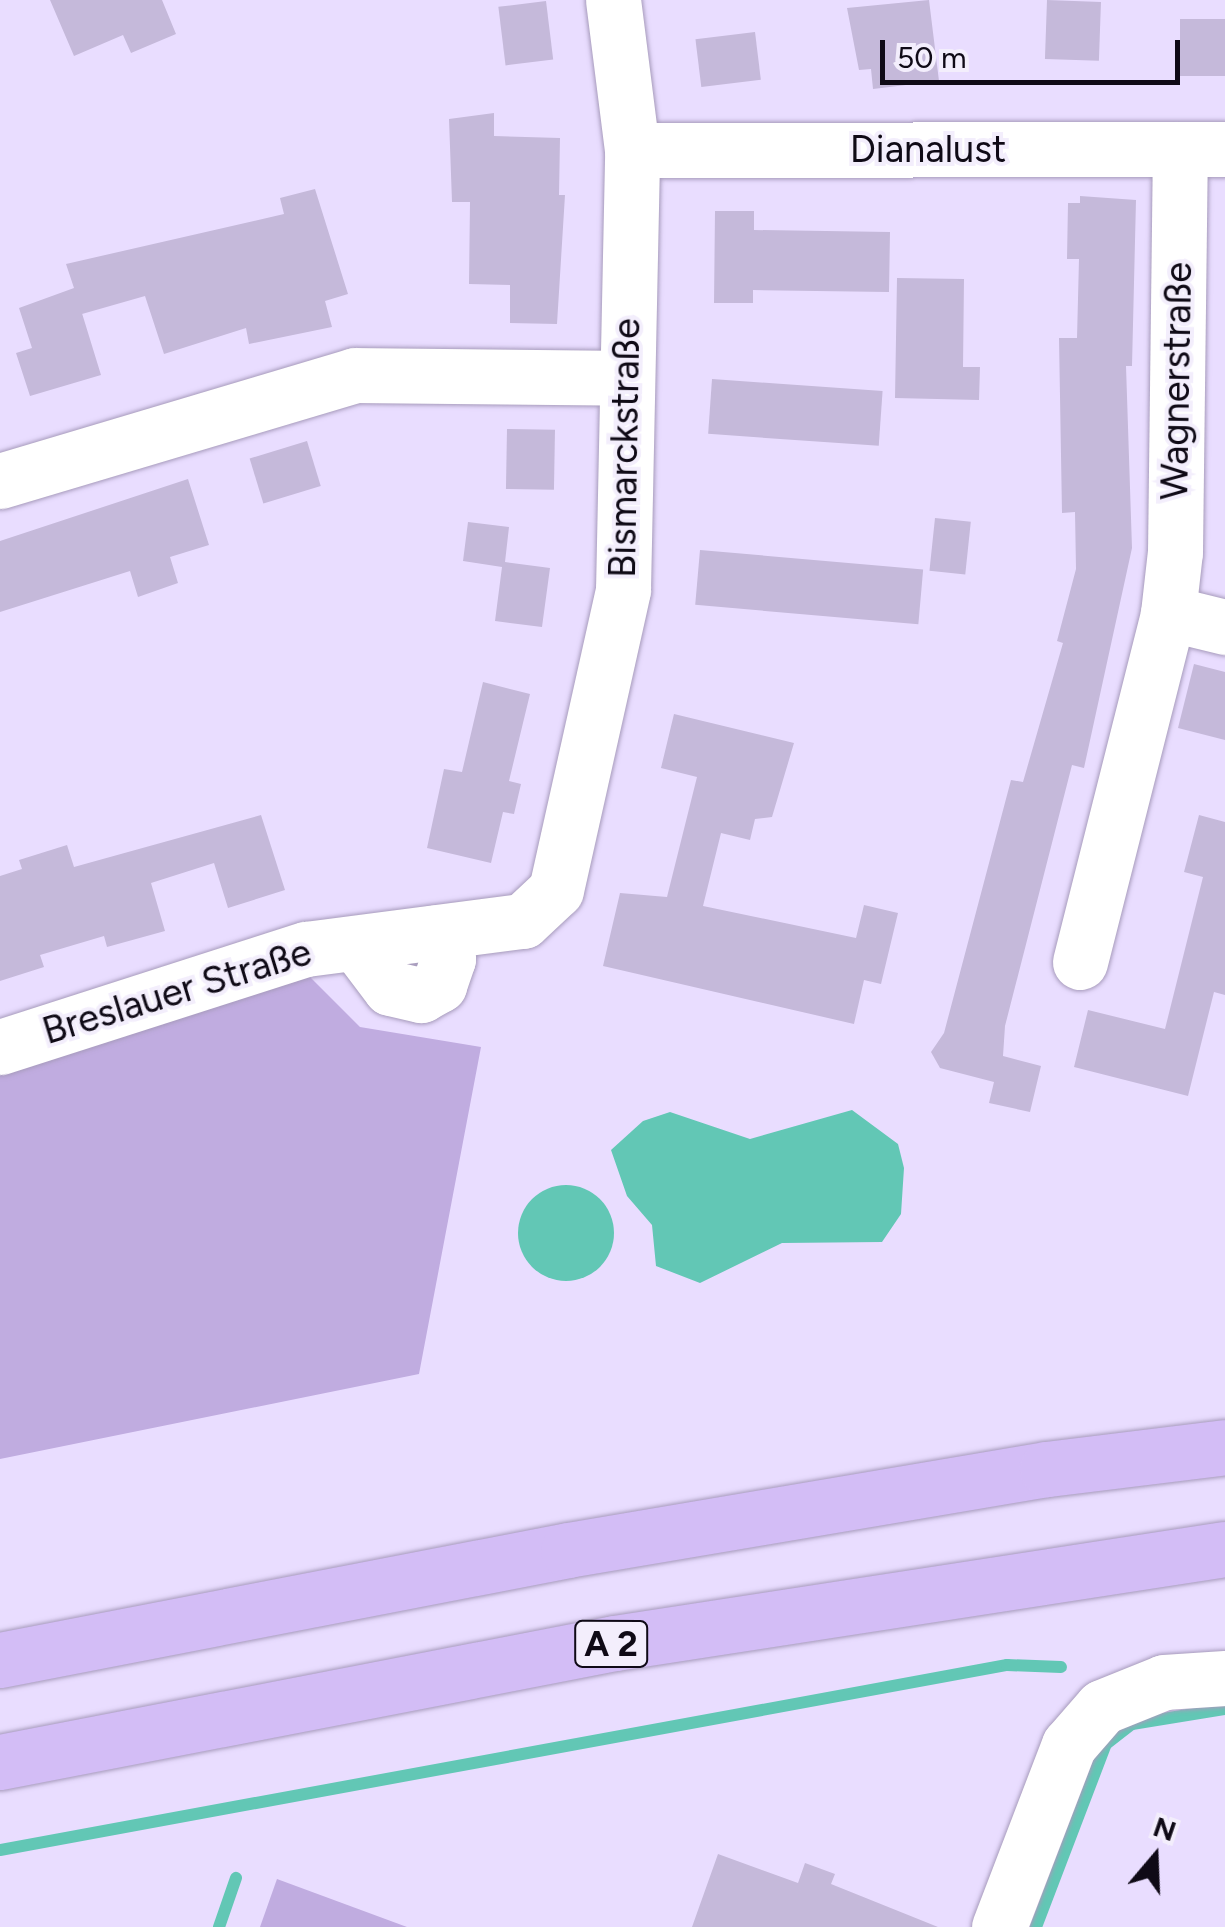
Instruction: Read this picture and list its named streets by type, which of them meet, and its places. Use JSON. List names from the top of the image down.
{
  "streets": {
    "highway": ["A 2"],
    "street": [
      "Dianalust",
      "Wagnerstraße",
      "Bismarckstraße",
      "Breslauer Straße"
    ]
  },
  "crossings": [
    ["Dianalust", "Wagnerstraße"],
    ["Dianalust", "Bismarckstraße"],
    ["Bismarckstraße", "Breslauer Straße"]
  ],
  "scale_bar": "50 m",
  "north": "top"
}
